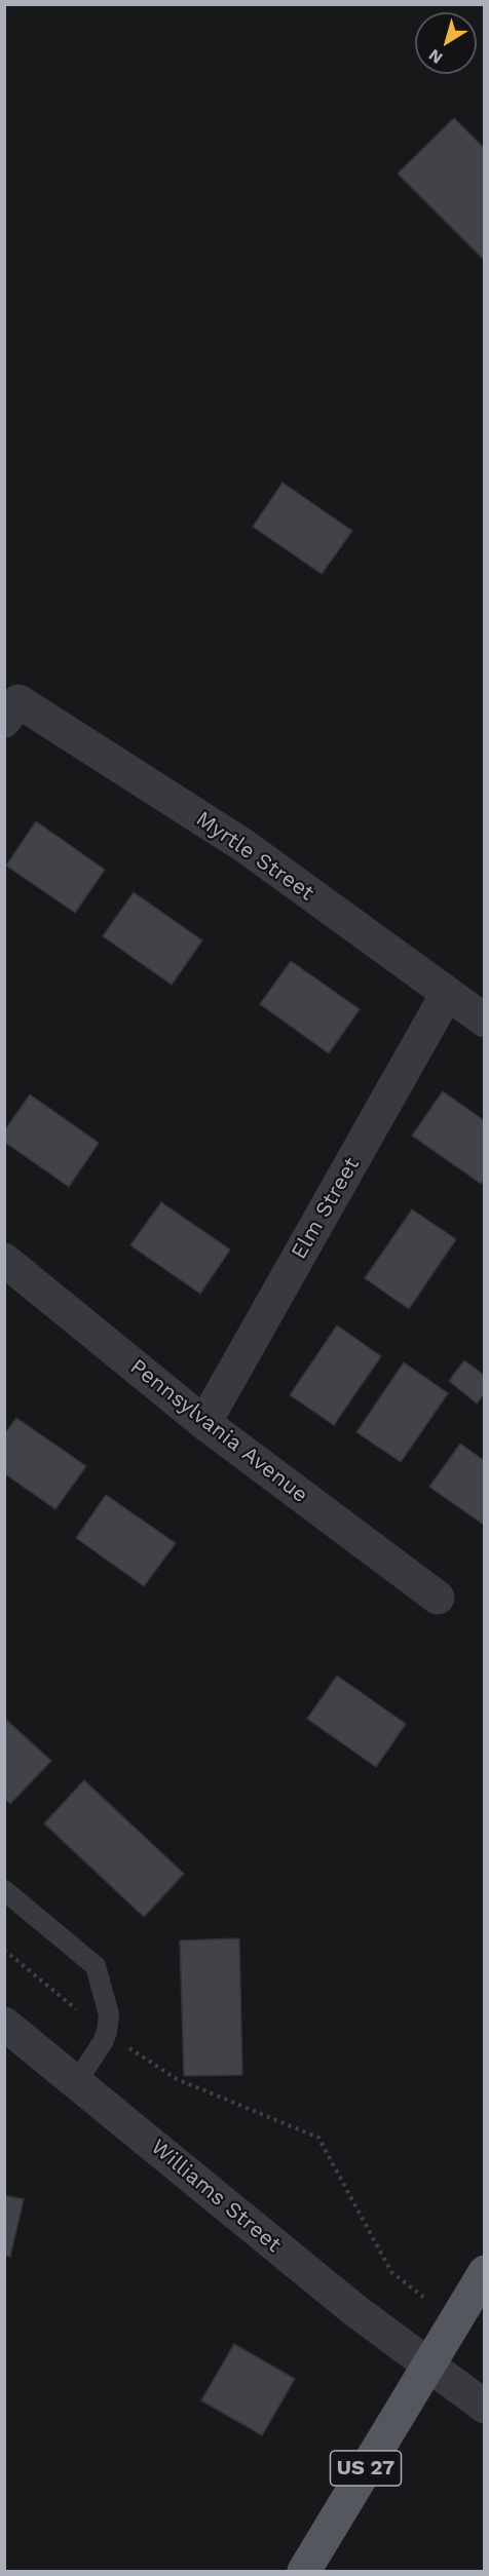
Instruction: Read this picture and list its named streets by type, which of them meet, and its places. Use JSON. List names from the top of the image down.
{
  "streets": {
    "main road": ["US 27"],
    "street": [
      "Myrtle Street",
      "Elm Street",
      "Pennsylvania Avenue",
      "Williams Street"
    ]
  },
  "crossings": [
    ["Myrtle Street", "Elm Street"],
    ["Elm Street", "Pennsylvania Avenue"],
    ["Williams Street", "US 27"]
  ],
  "north": "bottom left"
}
